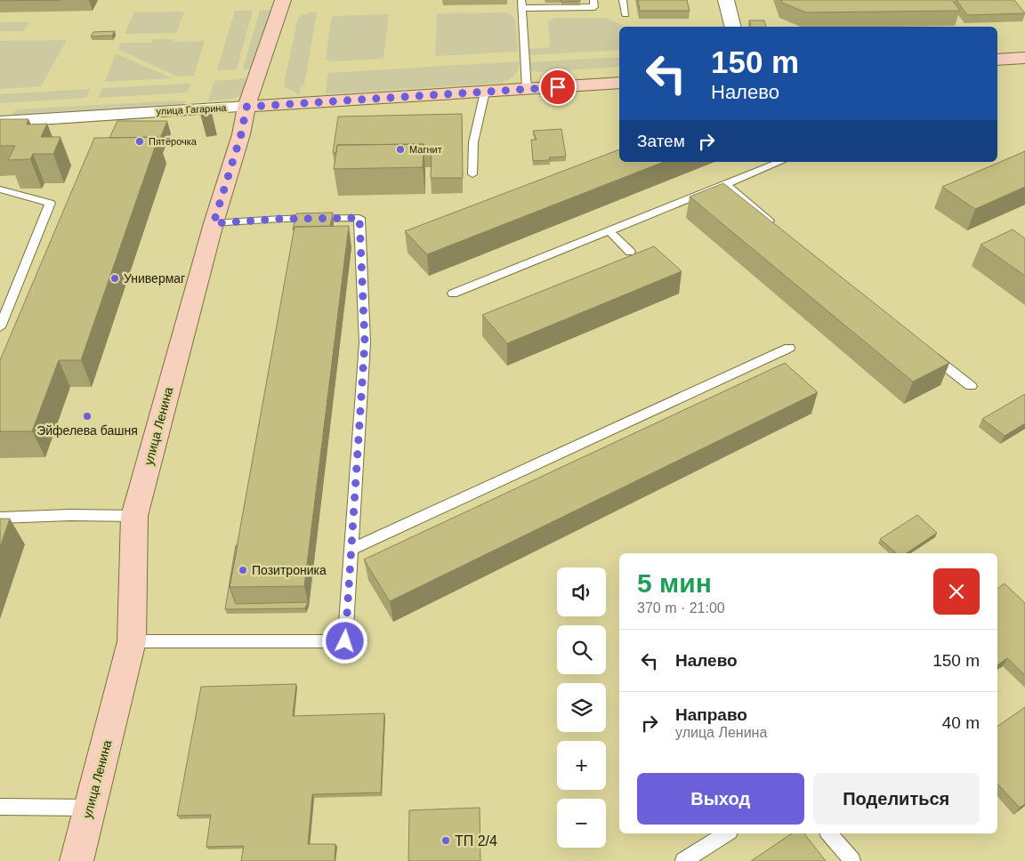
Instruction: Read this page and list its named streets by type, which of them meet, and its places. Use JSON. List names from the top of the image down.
{
  "streets": {
    "main road": ["улица Гагарина", "улица Ленина"]
  },
  "crossings": [
    ["улица Гагарина", "улица Ленина"]
  ],
  "places": [
    "Пятёрочка",
    "Магнит",
    "Универмаг",
    "Эйфелева башня",
    "Позитроника",
    "ТП 2/4"
  ],
  "page": {
    "turn": ["150 m", "Налево"],
    "then": "Затем",
    "heading": ["5 мин", "370 m · 21:00"],
    "map_buttons": ["+", "−"],
    "list": [
      {
        "name": "Налево",
        "value": "150 m"
      },
      {
        "name": "Направо",
        "note": "улица Ленина",
        "value": "40 m"
      }
    ],
    "buttons": ["Выход", "Поделиться"]
  }
}
